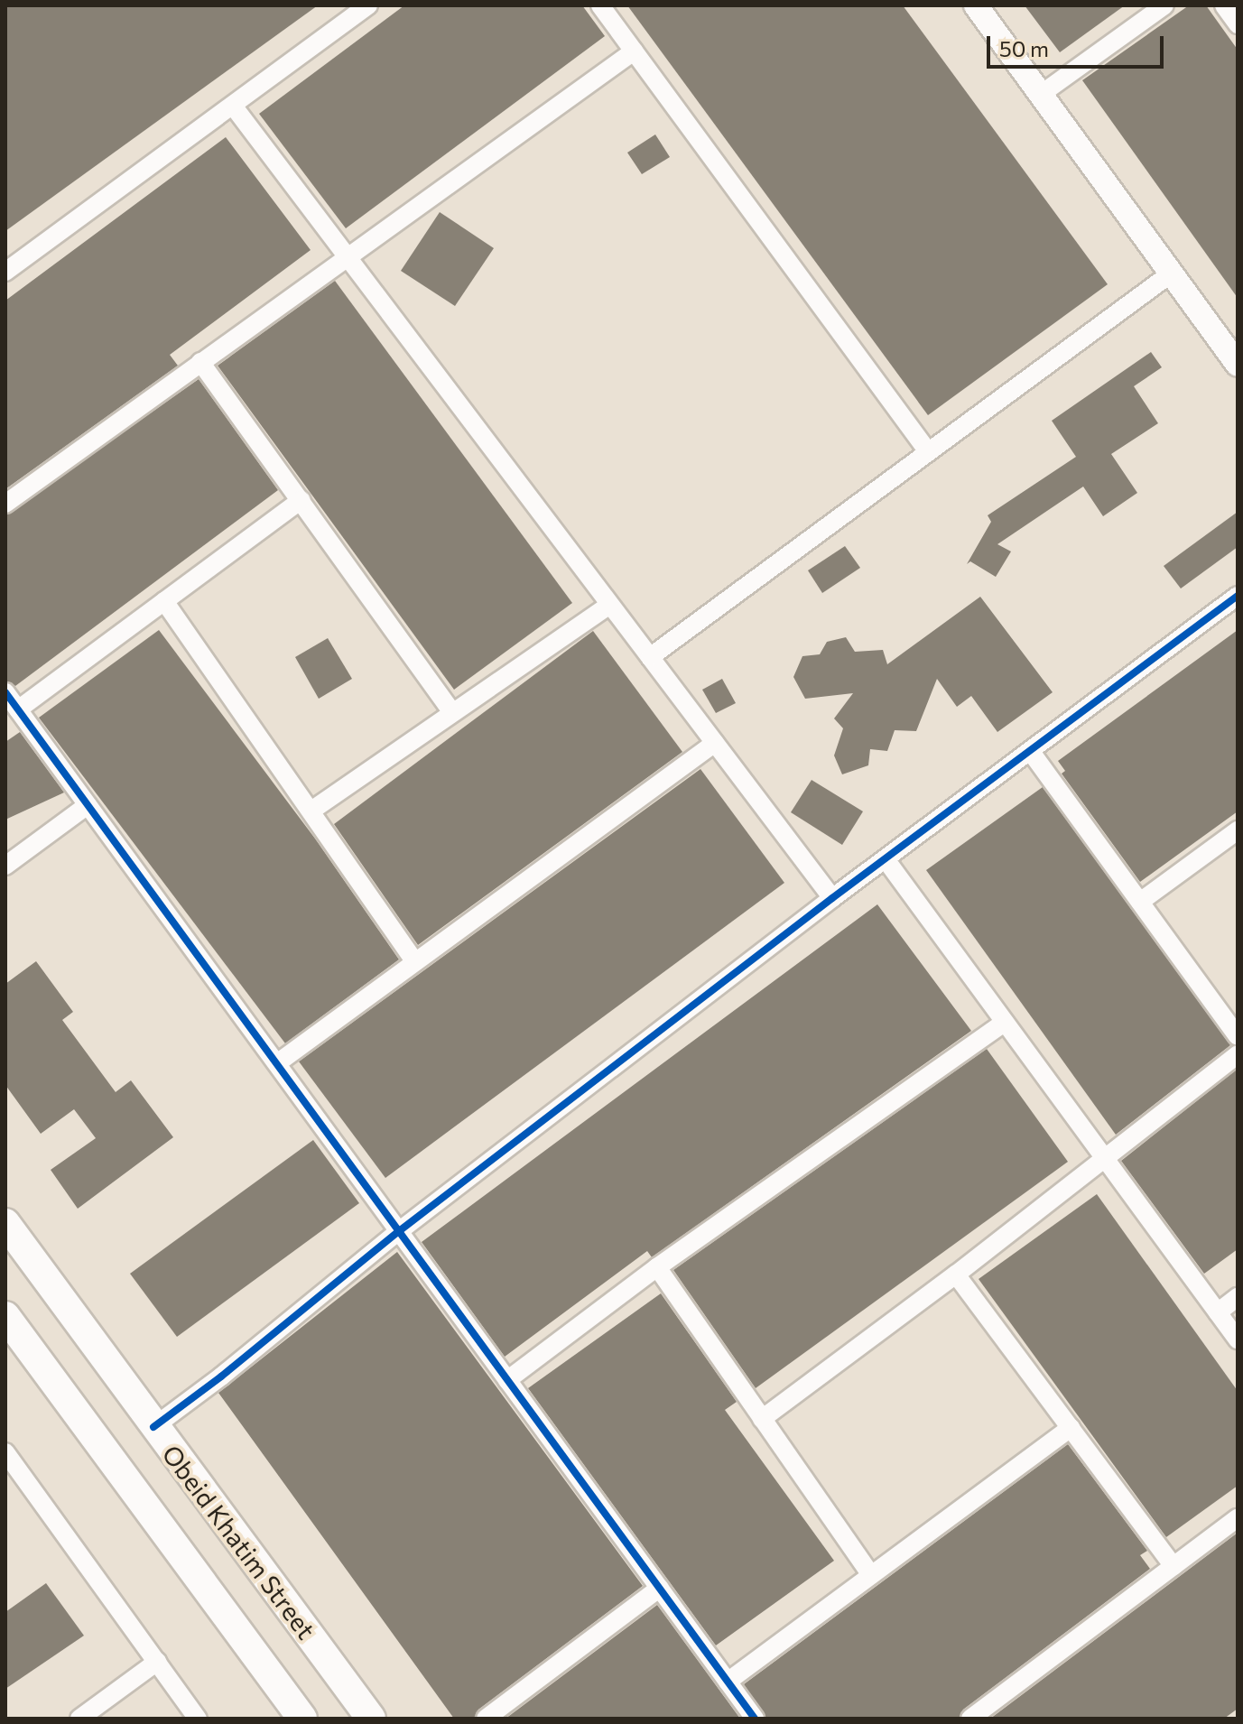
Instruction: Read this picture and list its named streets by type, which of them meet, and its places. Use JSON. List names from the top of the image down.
{
  "streets": {
    "main road": ["Obeid Khatim Street"]
  },
  "scale_bar": "50 m"
}
